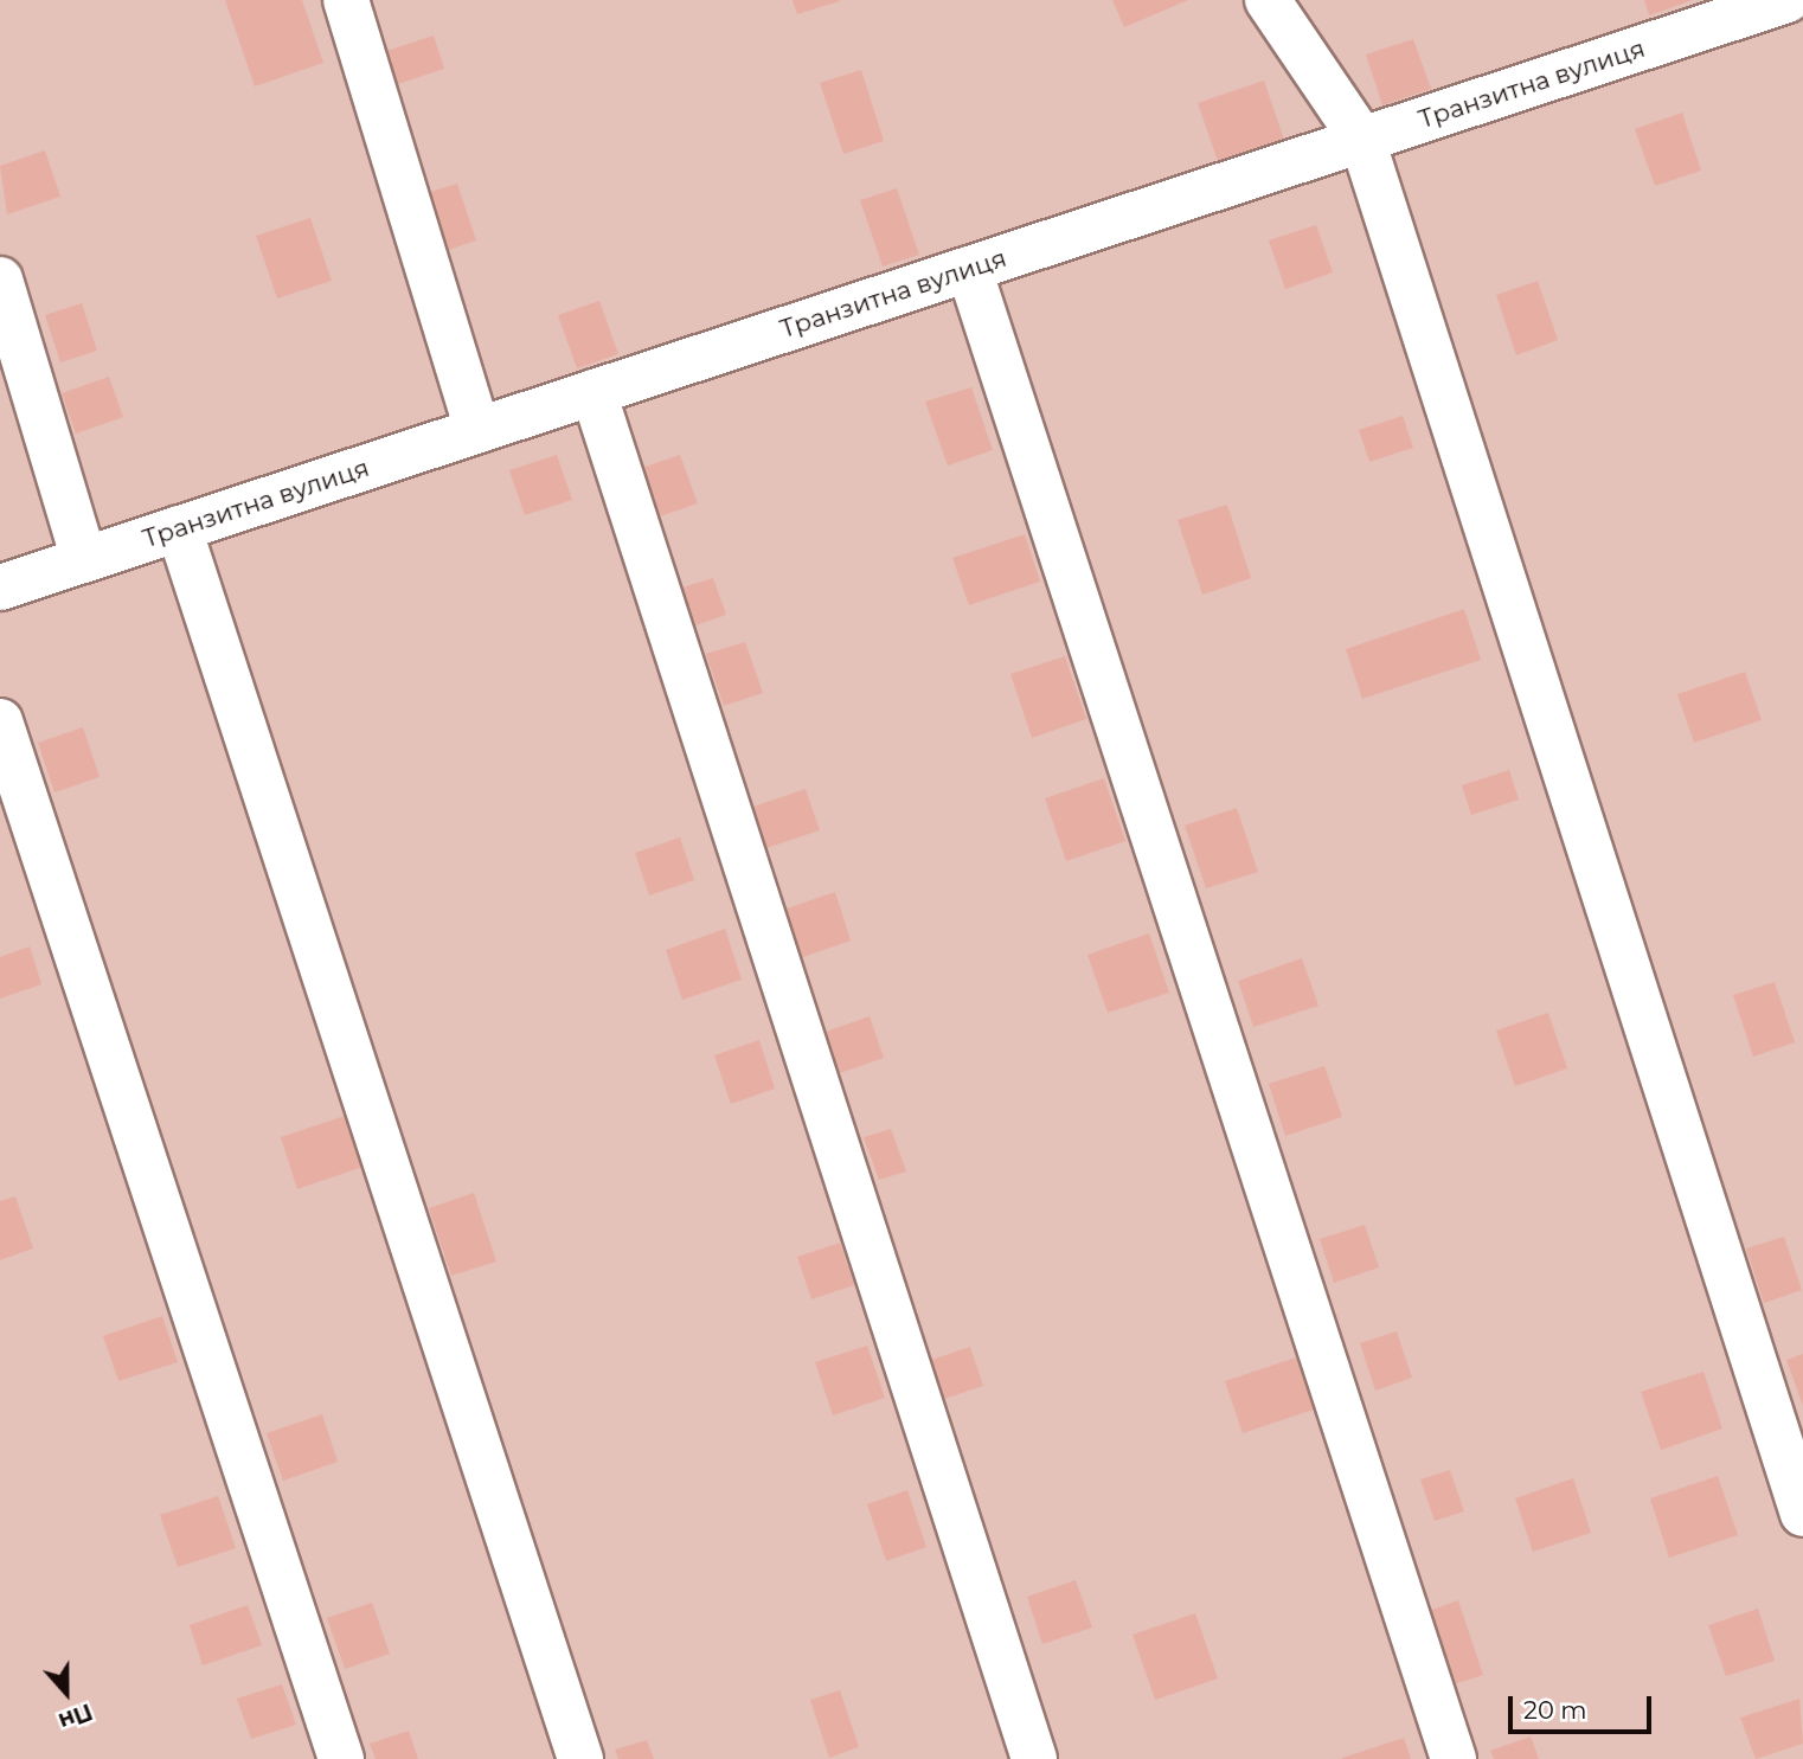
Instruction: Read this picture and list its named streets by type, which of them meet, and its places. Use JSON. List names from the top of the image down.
{
  "streets": {
    "street": ["Транзитна вулиця"]
  },
  "scale_bar": "20 m",
  "north": "bottom"
}
